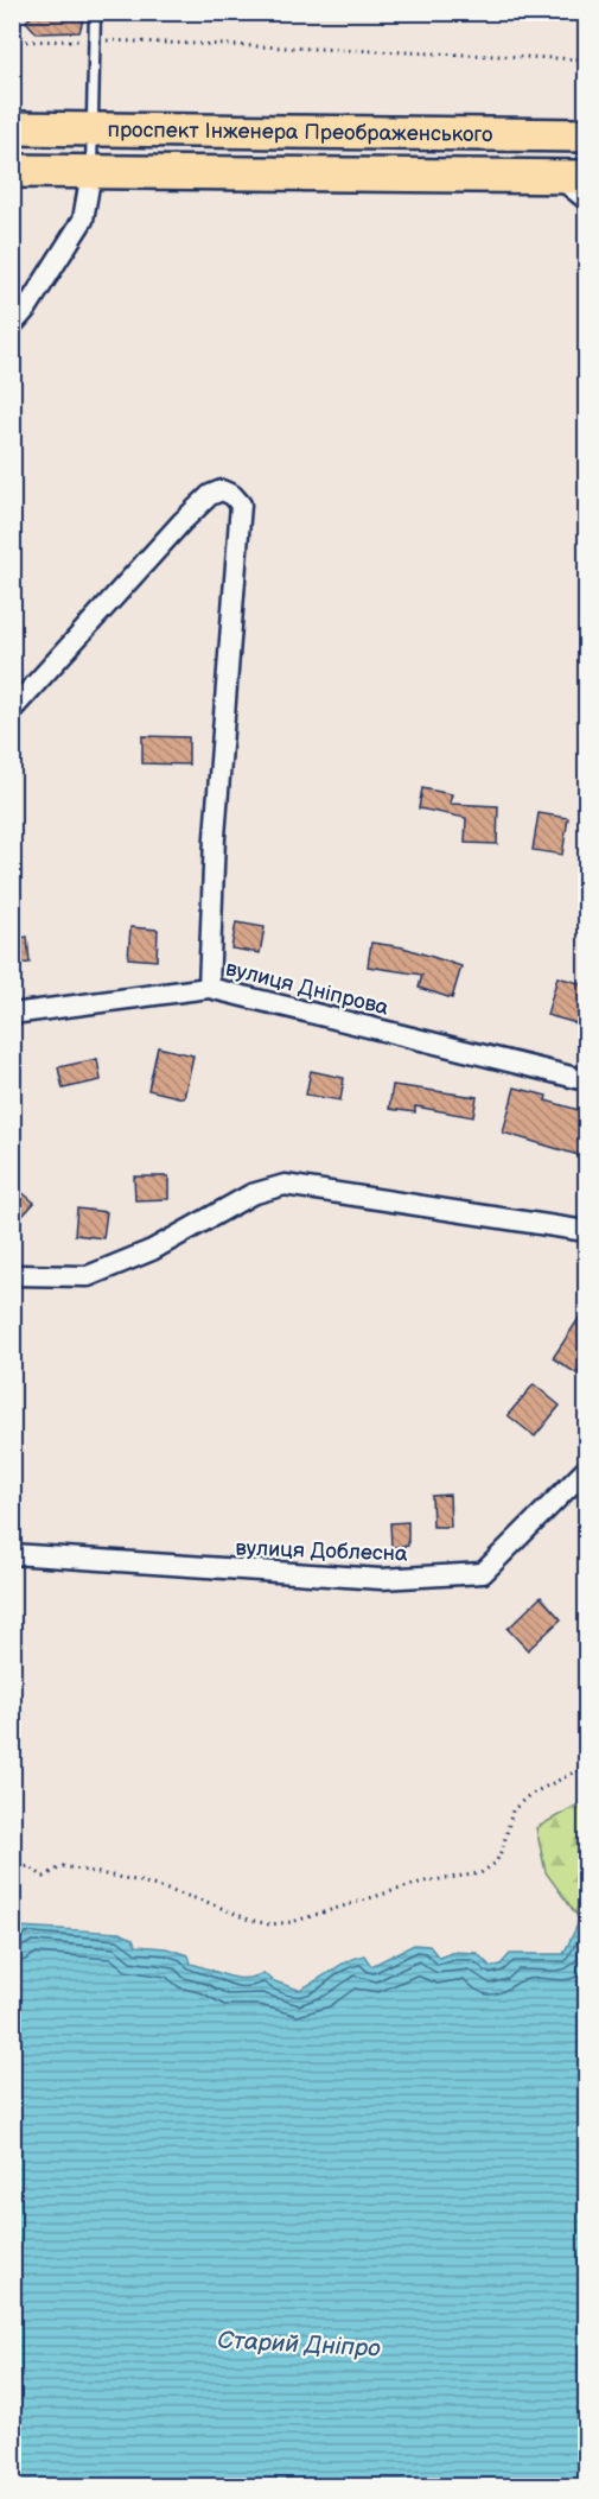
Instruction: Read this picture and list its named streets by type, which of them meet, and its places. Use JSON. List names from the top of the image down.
{
  "streets": {
    "main road": ["проспект Інженера Преображенського"],
    "street": ["вулиця Дніпрова", "вулиця Доблесна"]
  },
  "water": ["Старий Дніпро"]
}
